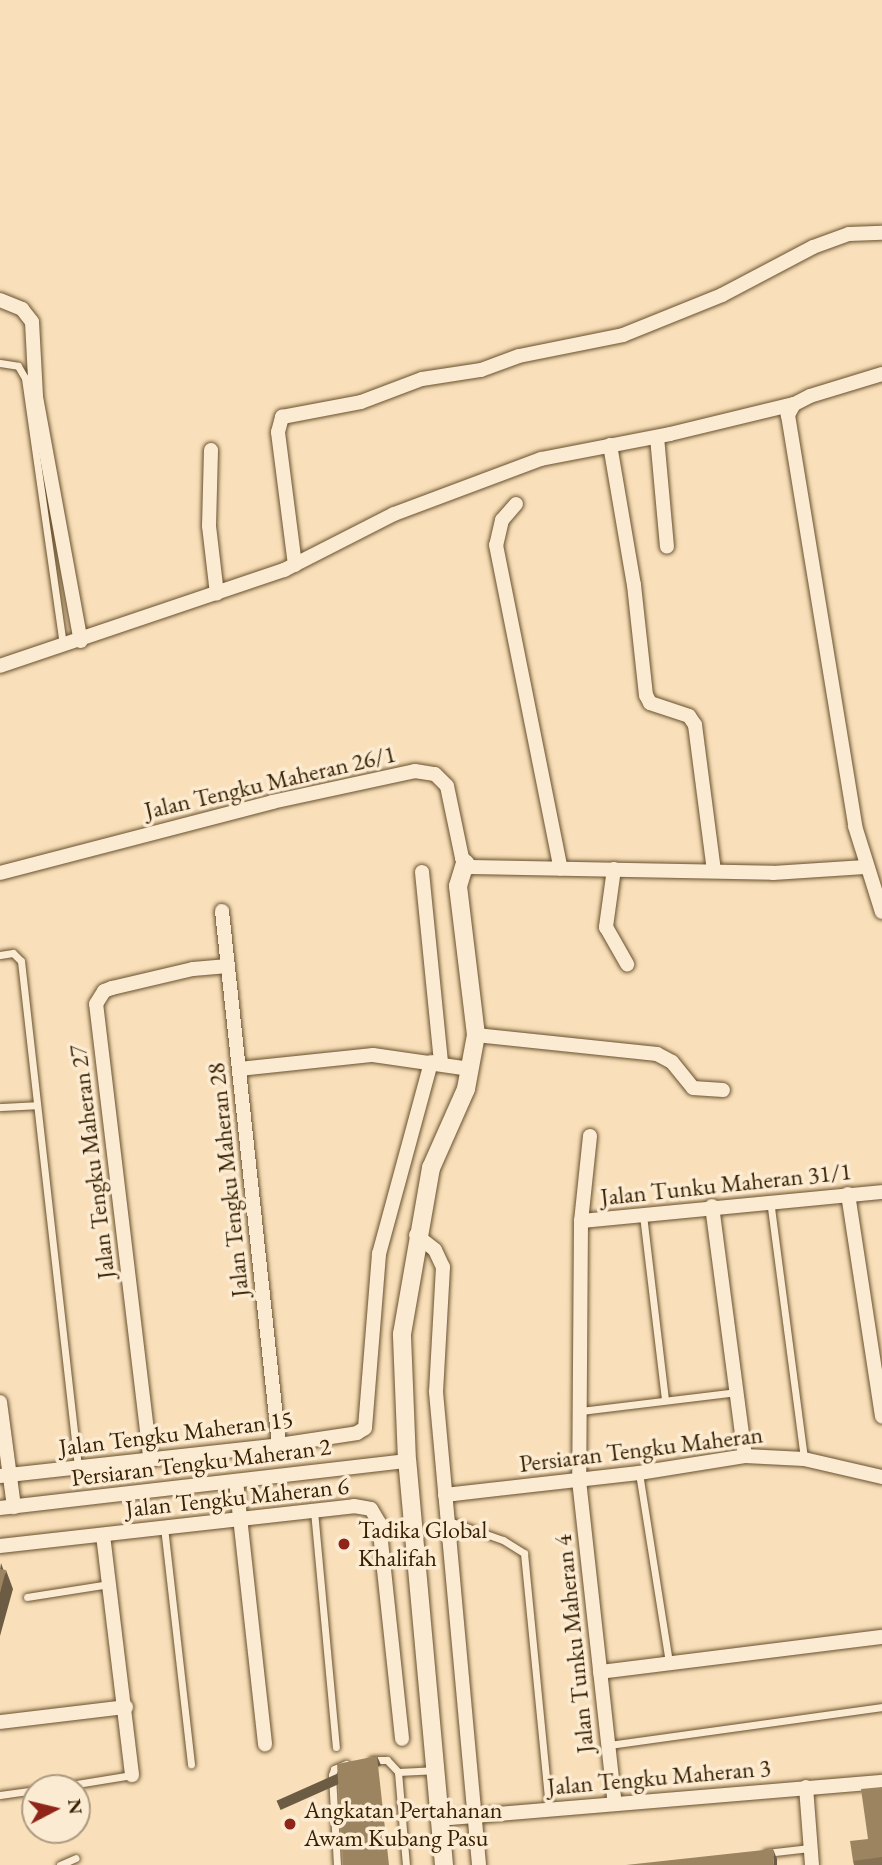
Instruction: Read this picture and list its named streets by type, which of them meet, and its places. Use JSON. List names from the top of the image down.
{
  "streets": {
    "street": [
      "Jalan Tengku Maheran 26/1",
      "Jalan Tengku Maheran 27",
      "Jalan Tengku Maheran 28",
      "Jalan Tunku Maheran 31/1",
      "Jalan Tengku Maheran 15",
      "Persiaran Tengku Maheran",
      "Persiaran Tengku Maheran 2",
      "Jalan Tengku Maheran 6",
      "Jalan Tunku Maheran 4",
      "Jalan Tengku Maheran 3"
    ]
  },
  "crossings": [
    ["Jalan Tengku Maheran 27", "Jalan Tengku Maheran 28"],
    ["Jalan Tengku Maheran 27", "Jalan Tengku Maheran 15"],
    ["Jalan Tengku Maheran 28", "Jalan Tengku Maheran 15"],
    ["Jalan Tunku Maheran 31/1", "Persiaran Tengku Maheran"],
    ["Jalan Tunku Maheran 31/1", "Jalan Tunku Maheran 4"],
    ["Persiaran Tengku Maheran", "Jalan Tunku Maheran 4"],
    ["Jalan Tunku Maheran 4", "Jalan Tengku Maheran 3"]
  ],
  "places": ["Tadika Global Khalifah", "Angkatan Pertahanan Awam Kubang Pasu"],
  "north": "right"
}
